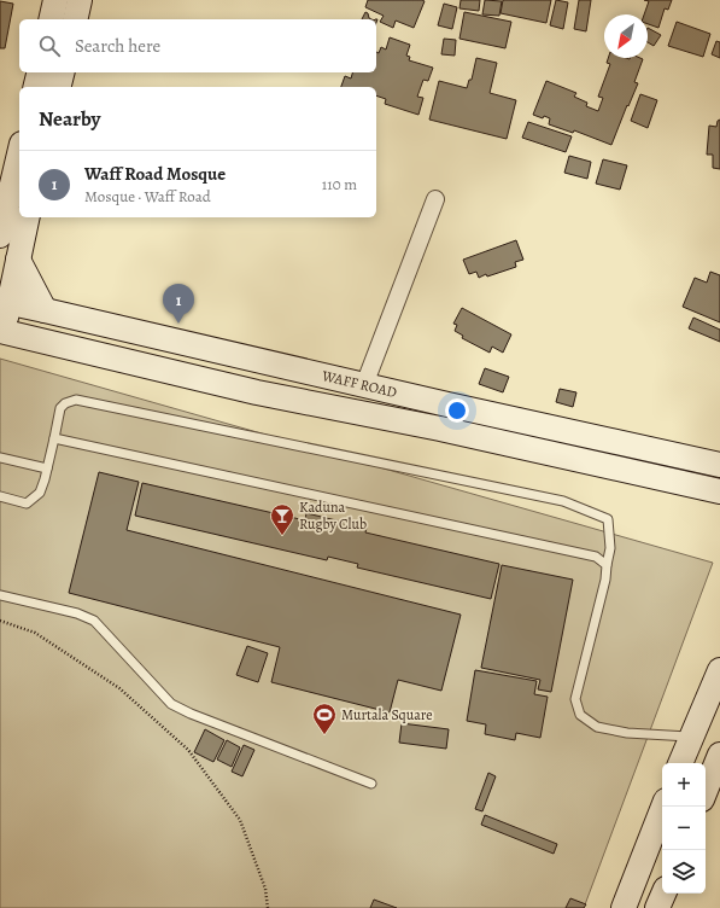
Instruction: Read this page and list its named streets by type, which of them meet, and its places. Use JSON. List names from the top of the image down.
{
  "streets": {
    "street": ["WAFF ROAD"]
  },
  "places": {
    "bar": ["Kaduna Rugby Club"],
    "sports": ["Murtala Square"]
  },
  "north": "bottom left",
  "page": {
    "search": "Search here",
    "heading": "Nearby",
    "list": [
      {
        "mark": "1",
        "name": "Waff Road Mosque",
        "note": "Mosque · Waff Road",
        "value": "110 m"
      }
    ],
    "pins": "1",
    "map_buttons": ["+", "−"]
  }
}
